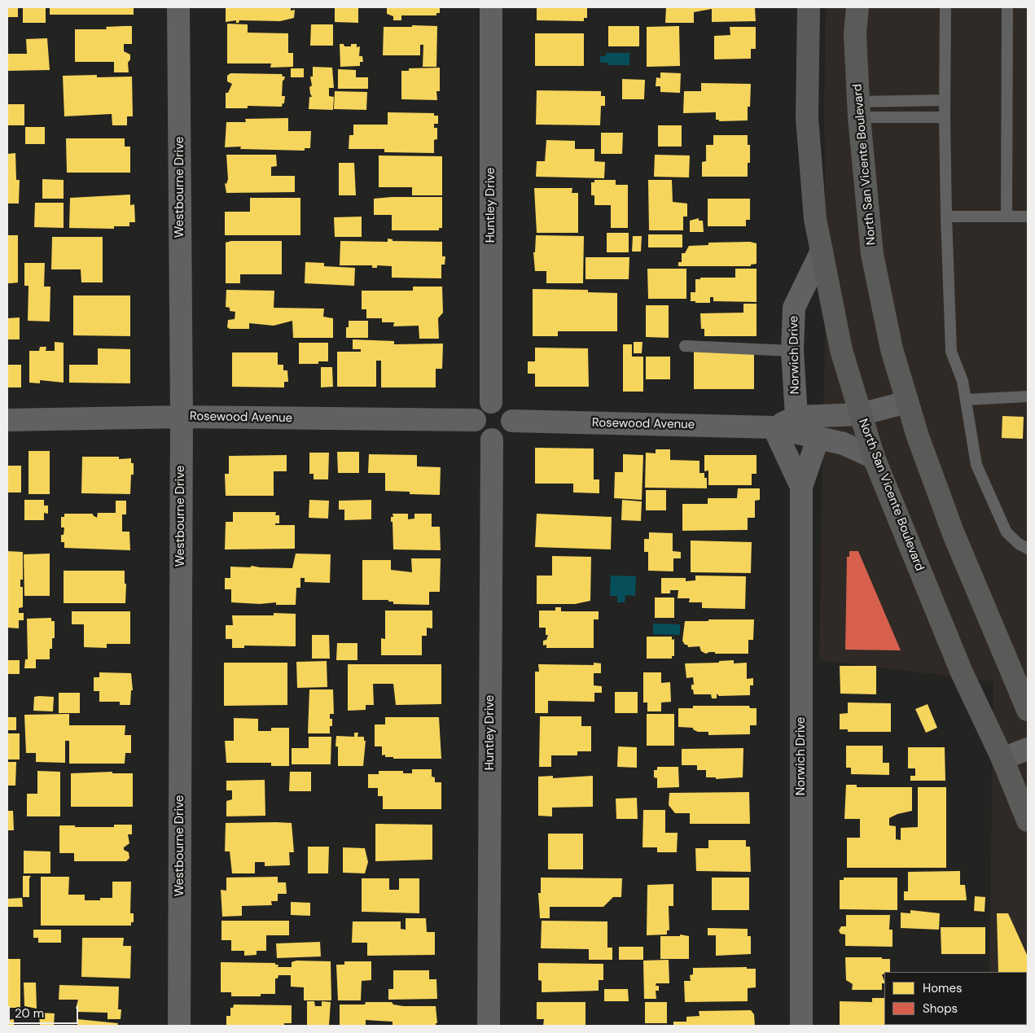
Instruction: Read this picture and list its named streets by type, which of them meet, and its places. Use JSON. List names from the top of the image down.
{
  "streets": {
    "main road": ["North San Vicente Boulevard"],
    "street": [
      "Westbourne Drive",
      "Huntley Drive",
      "Norwich Drive",
      "Rosewood Avenue"
    ]
  },
  "crossings": [
    ["North San Vicente Boulevard", "Norwich Drive"],
    ["North San Vicente Boulevard", "Rosewood Avenue"],
    ["Westbourne Drive", "Rosewood Avenue"],
    ["Huntley Drive", "Rosewood Avenue"],
    ["Norwich Drive", "Rosewood Avenue"]
  ],
  "legend": ["Homes", "Shops"],
  "scale_bar": "20 m"
}
